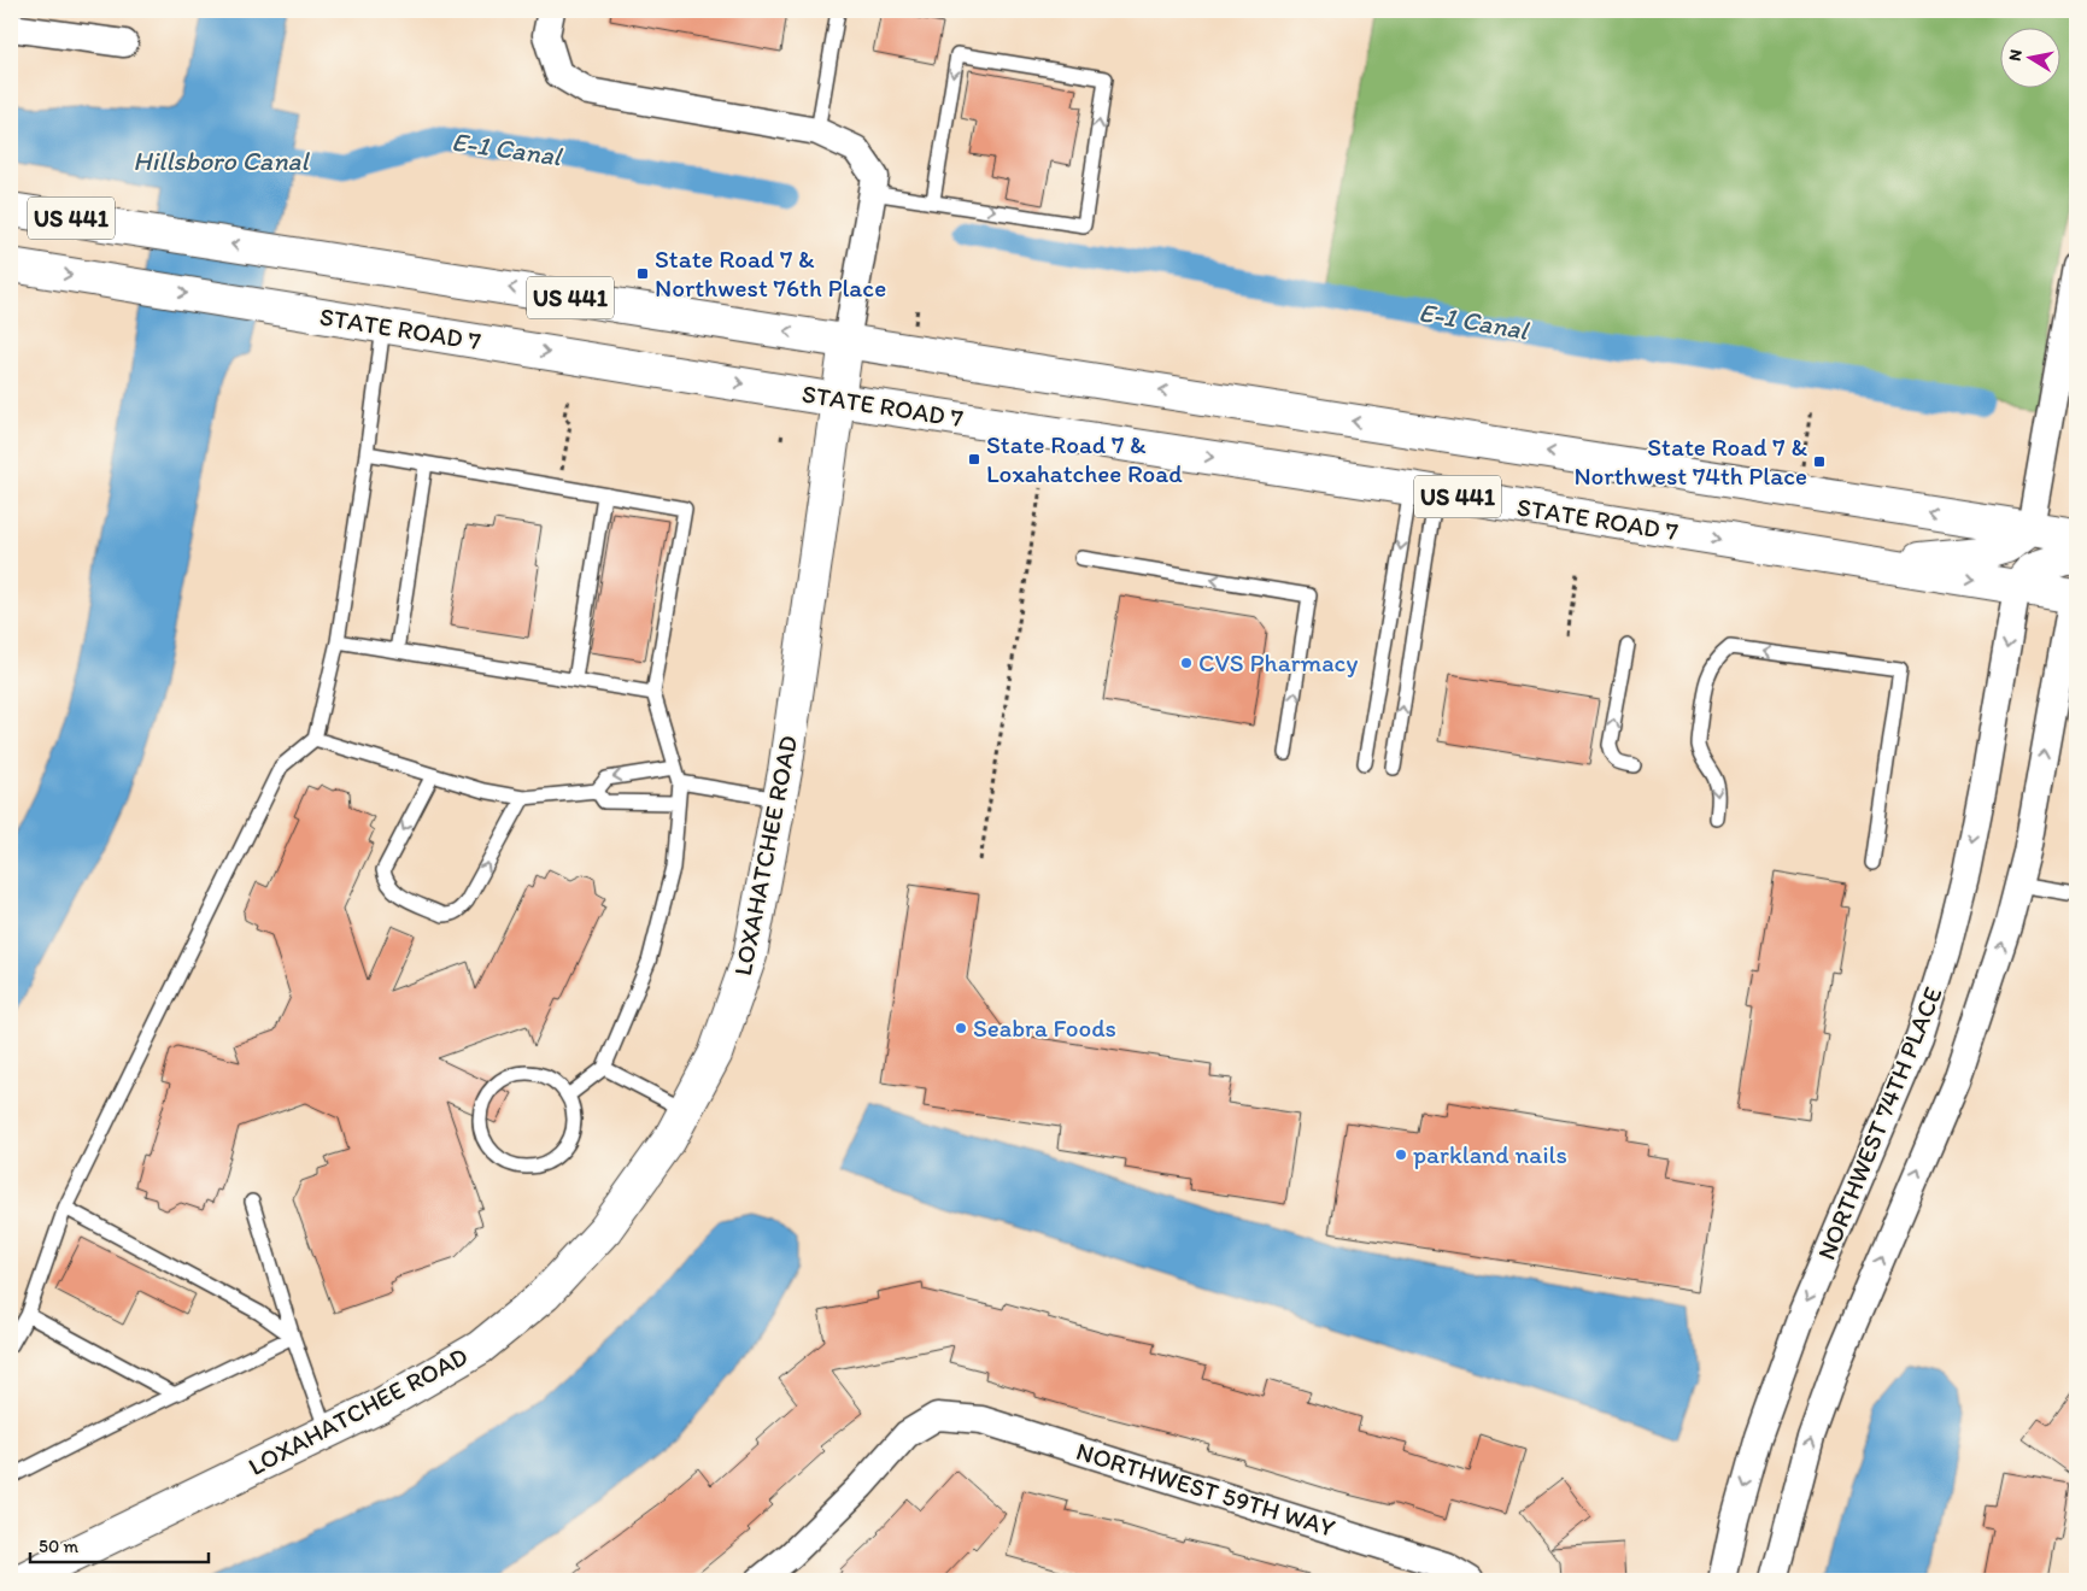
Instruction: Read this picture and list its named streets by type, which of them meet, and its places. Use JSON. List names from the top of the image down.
{
  "streets": {
    "main road": ["US 441", "STATE ROAD 7", "LOXAHATCHEE ROAD"],
    "street": ["NORTHWEST 74TH PLACE", "NORTHWEST 59TH WAY"]
  },
  "crossings": [
    ["US 441", "LOXAHATCHEE ROAD"],
    ["STATE ROAD 7", "LOXAHATCHEE ROAD"],
    ["STATE ROAD 7", "NORTHWEST 74TH PLACE"]
  ],
  "water": ["E-1 Canal", "Hillsboro Canal"],
  "places": {
    "transit": ["State Road 7 & Northwest 76th Place", "State Road 7 & Loxahatchee Road", "State Road 7 & Northwest 74th Place"],
    "other": ["CVS Pharmacy", "Seabra Foods", "parkland nails"]
  },
  "scale_bar": "50 m",
  "north": "left"
}
